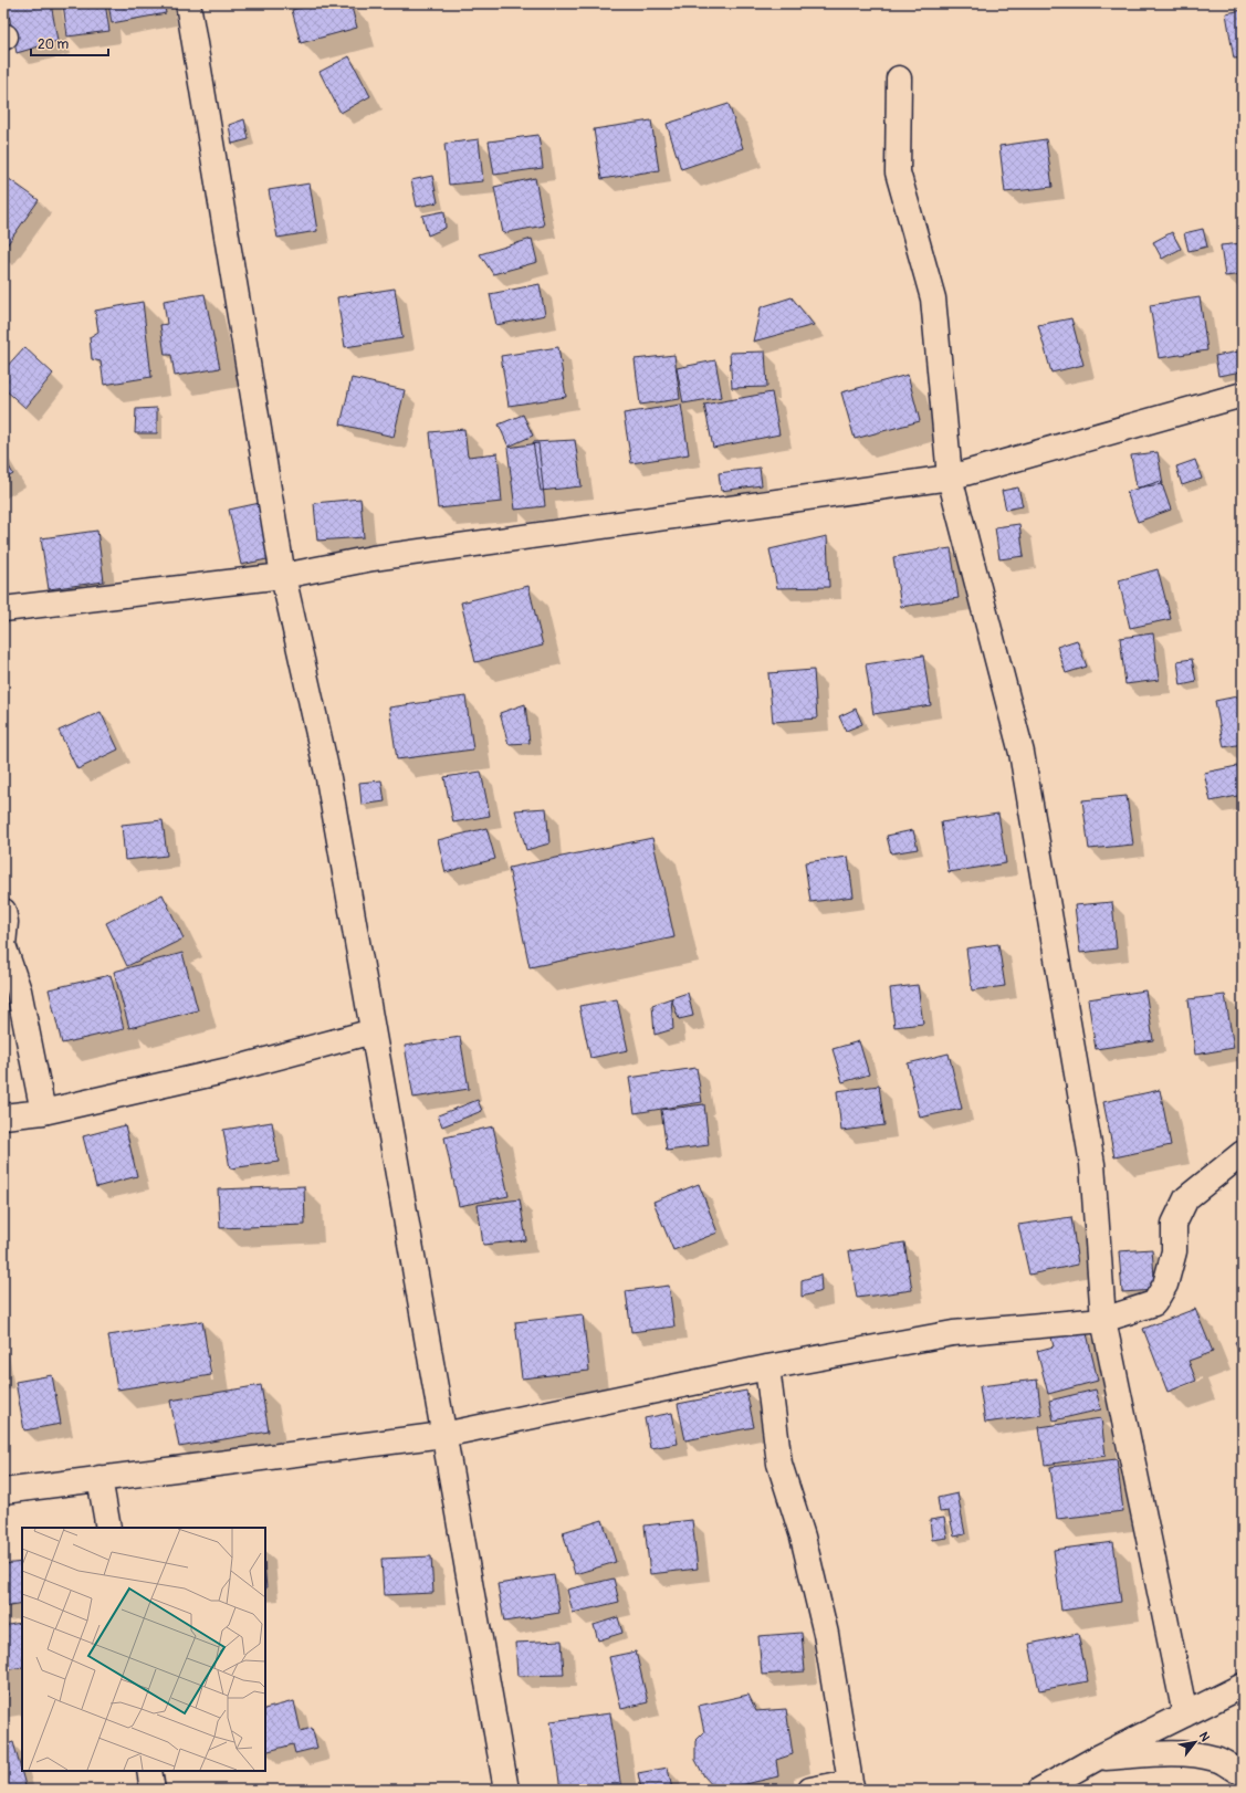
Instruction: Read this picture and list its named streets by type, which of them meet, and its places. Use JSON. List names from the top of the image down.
{
  "scale_bar": "20 m",
  "north": "top right"
}
